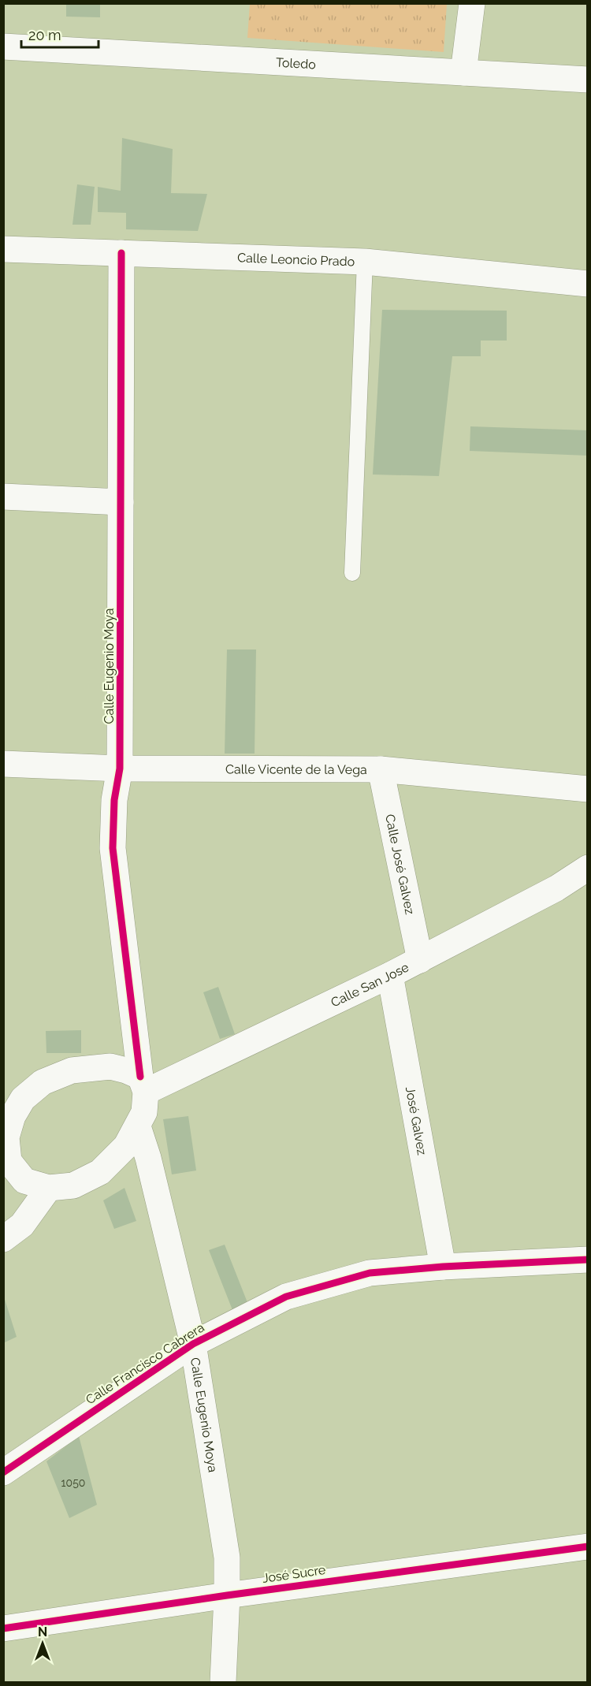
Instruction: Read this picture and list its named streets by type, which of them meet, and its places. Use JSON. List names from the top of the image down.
{
  "streets": {
    "street": [
      "Toledo",
      "Calle Leoncio Prado",
      "Calle Eugenio Moya",
      "Calle Vicente de la Vega",
      "Calle José Galvez",
      "Calle San Jose",
      "José Galvez",
      "Calle Francisco Cabrera",
      "José Sucre"
    ]
  },
  "crossings": [
    ["Calle Leoncio Prado", "Calle Eugenio Moya"],
    ["Calle Eugenio Moya", "Calle Vicente de la Vega"],
    ["Calle Eugenio Moya", "Calle San Jose"],
    ["Calle Eugenio Moya", "Calle Francisco Cabrera"],
    ["Calle Eugenio Moya", "José Sucre"],
    ["Calle Vicente de la Vega", "Calle José Galvez"],
    ["Calle José Galvez", "Calle San Jose"],
    ["Calle San Jose", "José Galvez"],
    ["José Galvez", "Calle Francisco Cabrera"]
  ],
  "house_numbers": ["1050"],
  "scale_bar": "20 m",
  "north": "top"
}
